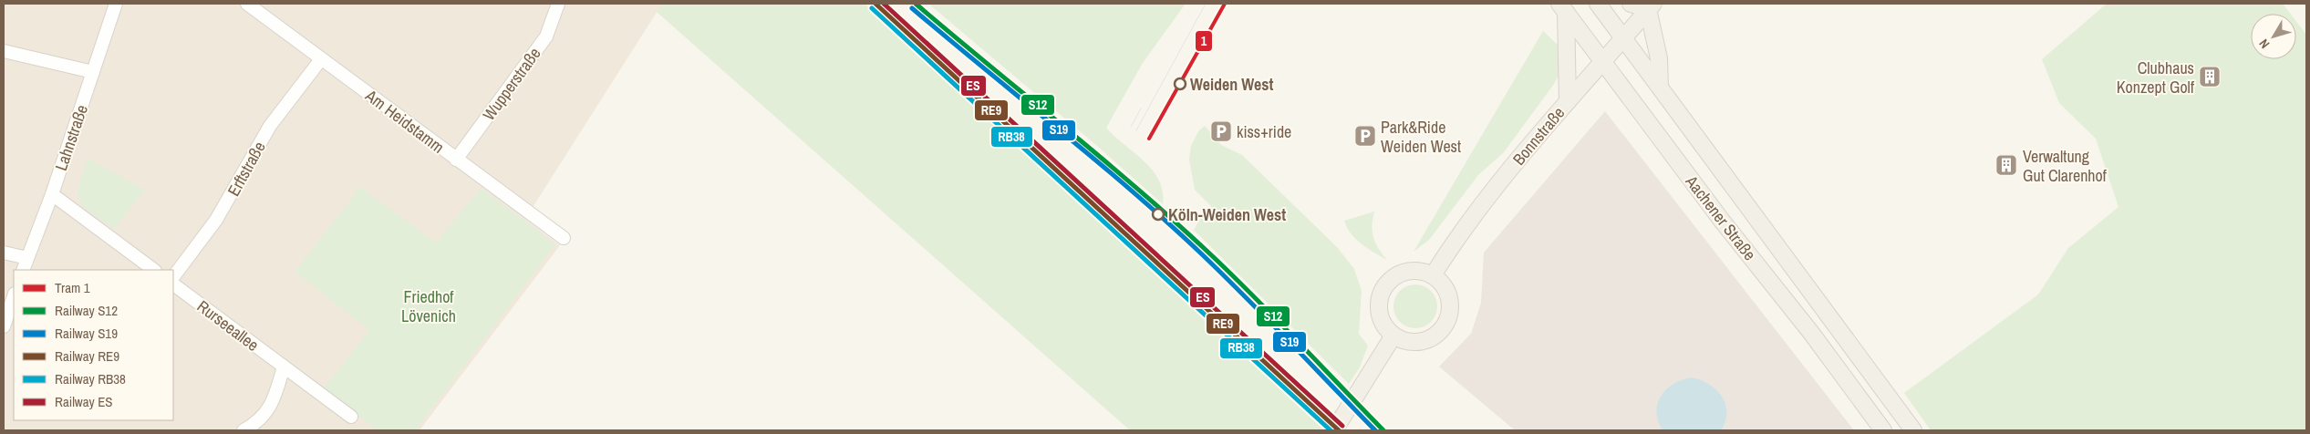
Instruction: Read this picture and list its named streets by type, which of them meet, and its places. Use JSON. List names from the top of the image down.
{
  "streets": {
    "main road": ["Bonnstraße", "Aachener Straße"],
    "street": [
      "Wupperstraße",
      "Am Heidstamm",
      "Lahnstraße",
      "Erftstraße",
      "Rurseeallee"
    ]
  },
  "crossings": [
    ["Wupperstraße", "Am Heidstamm"],
    ["Am Heidstamm", "Erftstraße"],
    ["Bonnstraße", "Aachener Straße"]
  ],
  "parks": ["Friedhof Lövenich"],
  "places": {
    "building": ["Clubhaus Konzept Golf", "Verwaltung Gut Clarenhof"],
    "other": ["Weiden West", "Köln-Weiden West"],
    "parking": ["kiss+ride", "Park&Ride Weiden West"]
  },
  "lines": [
    "tram line 1",
    "rail line S12",
    "rail line RE9",
    "rail line ES",
    "rail line S19",
    "rail line RB38"
  ],
  "legend": [
    "Tram 1",
    "Railway S12",
    "Railway S19",
    "Railway RE9",
    "Railway RB38",
    "Railway ES"
  ],
  "north": "bottom left"
}
